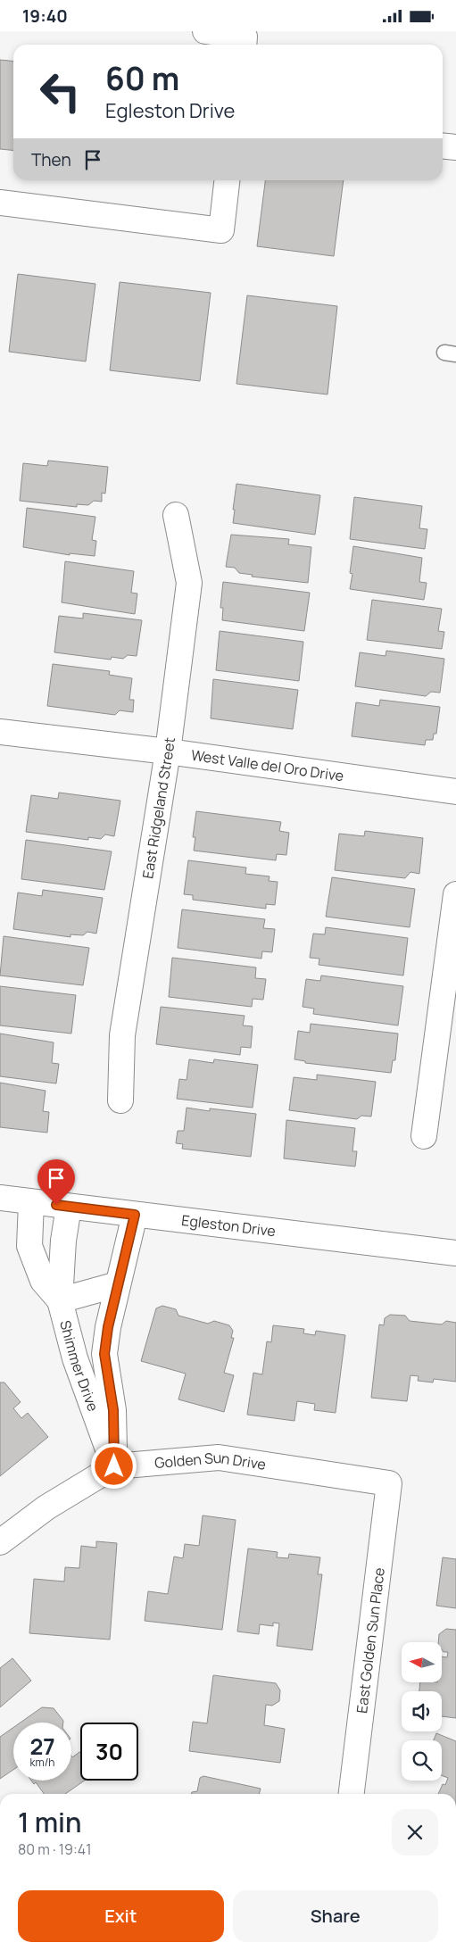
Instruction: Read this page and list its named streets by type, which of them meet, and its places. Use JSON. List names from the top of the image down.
{
  "streets": {
    "street": [
      "West Valle del Oro Drive",
      "East Ridgeland Street",
      "Egleston Drive",
      "Shimmer Drive",
      "Golden Sun Drive",
      "East Golden Sun Place"
    ]
  },
  "crossings": [
    ["West Valle del Oro Drive", "East Ridgeland Street"],
    ["Egleston Drive", "Shimmer Drive"],
    ["Shimmer Drive", "Golden Sun Drive"],
    ["Golden Sun Drive", "East Golden Sun Place"]
  ],
  "north": "left",
  "page": {
    "status": "19:40",
    "turn": ["60 m", "Egleston Drive"],
    "then": "Then",
    "speed": "27 km/h",
    "limit": "30",
    "heading": ["1 min", "80 m · 19:41"],
    "buttons": ["Exit", "Share"]
  }
}
